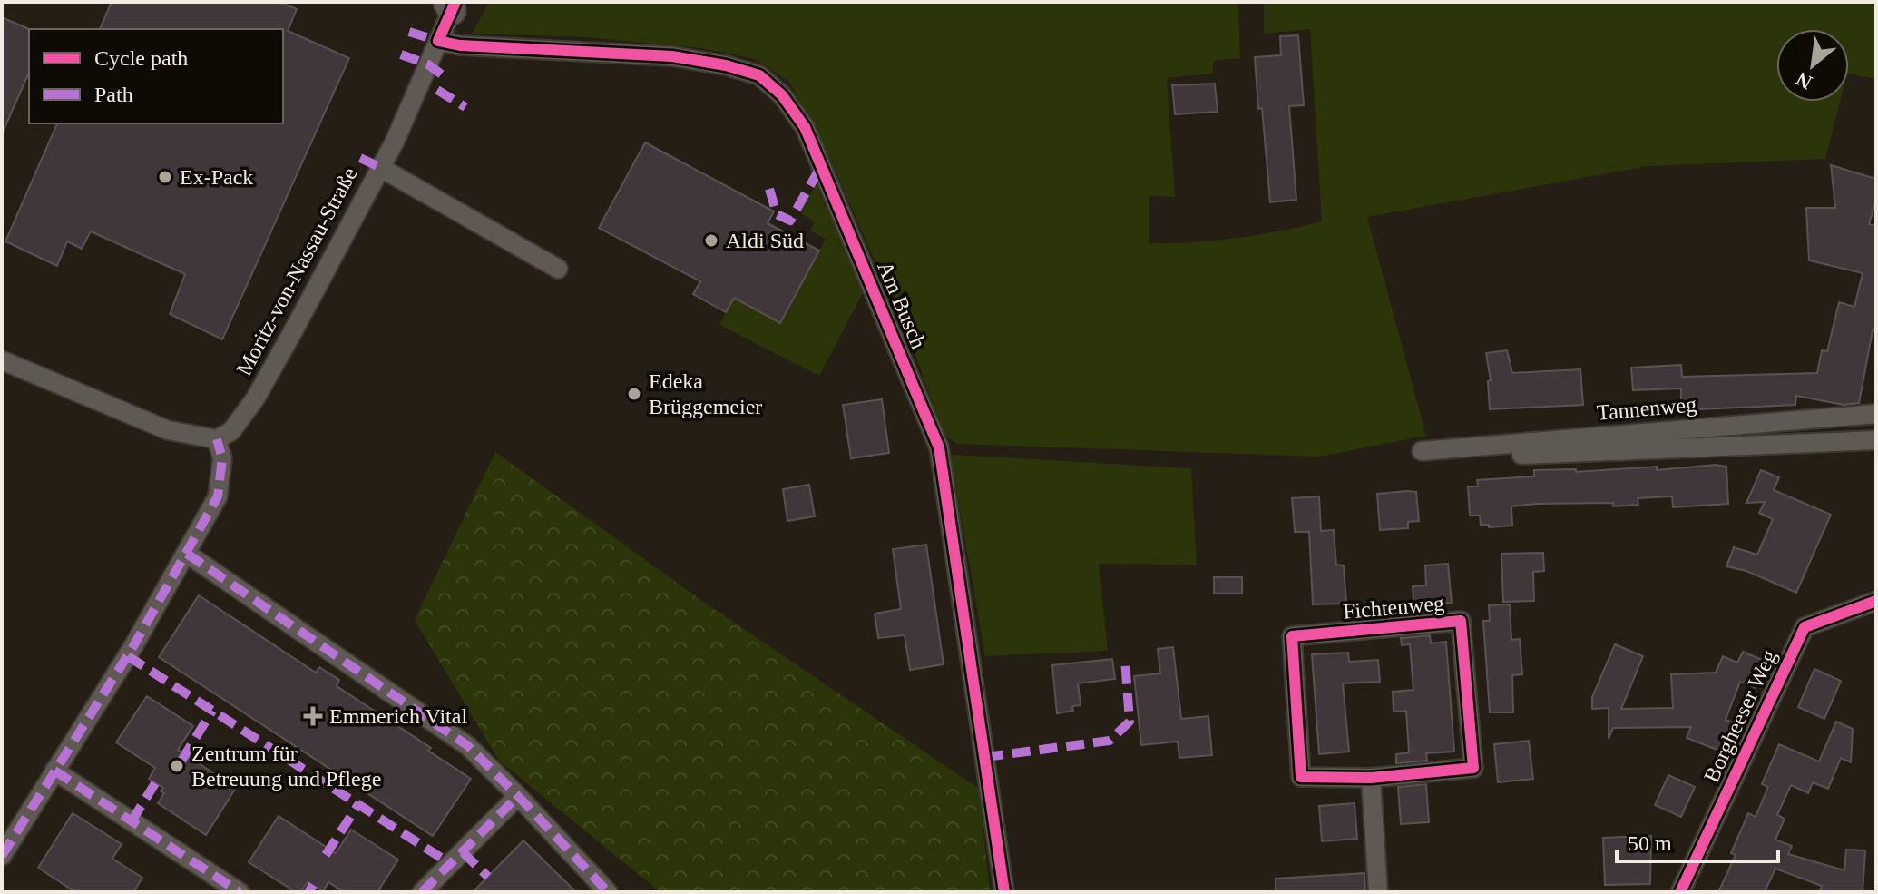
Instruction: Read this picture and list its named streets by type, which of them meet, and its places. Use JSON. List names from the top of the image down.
{
  "streets": {
    "street": [
      "Moritz-von-Nassau-Straße",
      "Am Busch",
      "Tannenweg",
      "Fichtenweg",
      "Borgheeser Weg"
    ]
  },
  "crossings": [
    ["Moritz-von-Nassau-Straße", "Am Busch"]
  ],
  "places": {
    "other": [
      "Ex-Pack",
      "Aldi Süd",
      "Edeka Brüggemeier",
      "Zentrum für Betreuung und Pflege"
    ],
    "health": ["Emmerich Vital"]
  },
  "legend": ["Cycle path", "Path"],
  "scale_bar": "50 m",
  "north": "bottom left"
}
